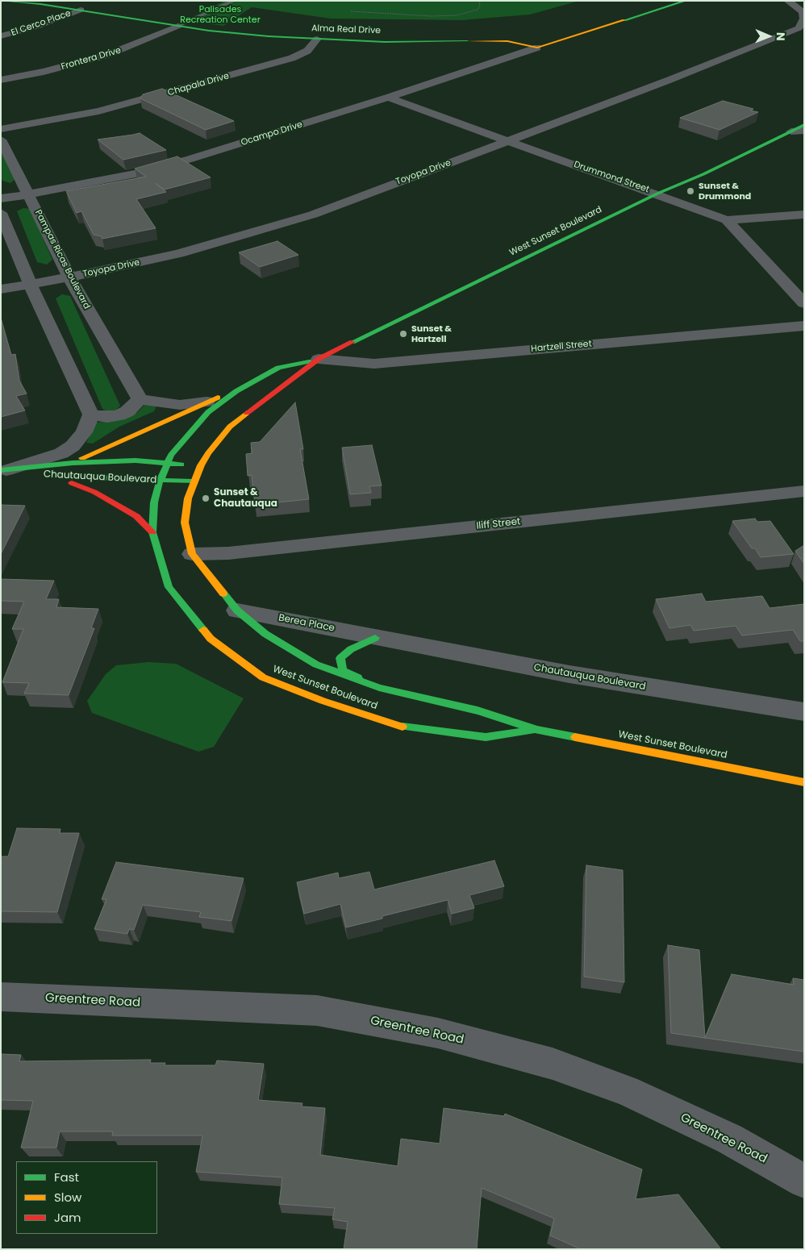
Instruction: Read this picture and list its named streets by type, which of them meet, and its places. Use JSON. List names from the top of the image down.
{
  "streets": {
    "main road": ["Alma Real Drive", "West Sunset Boulevard", "Chautauqua Boulevard"],
    "street": [
      "El Cerco Place",
      "Frontera Drive",
      "Chapala Drive",
      "Ocampo Drive",
      "Toyopa Drive",
      "Drummond Street",
      "Pampas Ricas Boulevard",
      "Hartzell Street",
      "Iliff Street",
      "Berea Place",
      "Greentree Road"
    ]
  },
  "crossings": [
    ["El Cerco Place", "Alma Real Drive"],
    ["Alma Real Drive", "Frontera Drive"],
    ["Alma Real Drive", "Chapala Drive"],
    ["Alma Real Drive", "Ocampo Drive"],
    ["Ocampo Drive", "Drummond Street"],
    ["Ocampo Drive", "Pampas Ricas Boulevard"],
    ["Toyopa Drive", "Drummond Street"],
    ["Toyopa Drive", "Pampas Ricas Boulevard"],
    ["Drummond Street", "West Sunset Boulevard"],
    ["West Sunset Boulevard", "Hartzell Street"],
    ["West Sunset Boulevard", "Chautauqua Boulevard"],
    ["West Sunset Boulevard", "Iliff Street"],
    ["West Sunset Boulevard", "Berea Place"],
    ["Chautauqua Boulevard", "Berea Place"]
  ],
  "parks": ["Palisades Recreation Center"],
  "places": ["Sunset & Drummond", "Sunset & Hartzell", "Sunset & Chautauqua"],
  "legend": ["Fast", "Slow", "Jam"],
  "north": "right"
}
